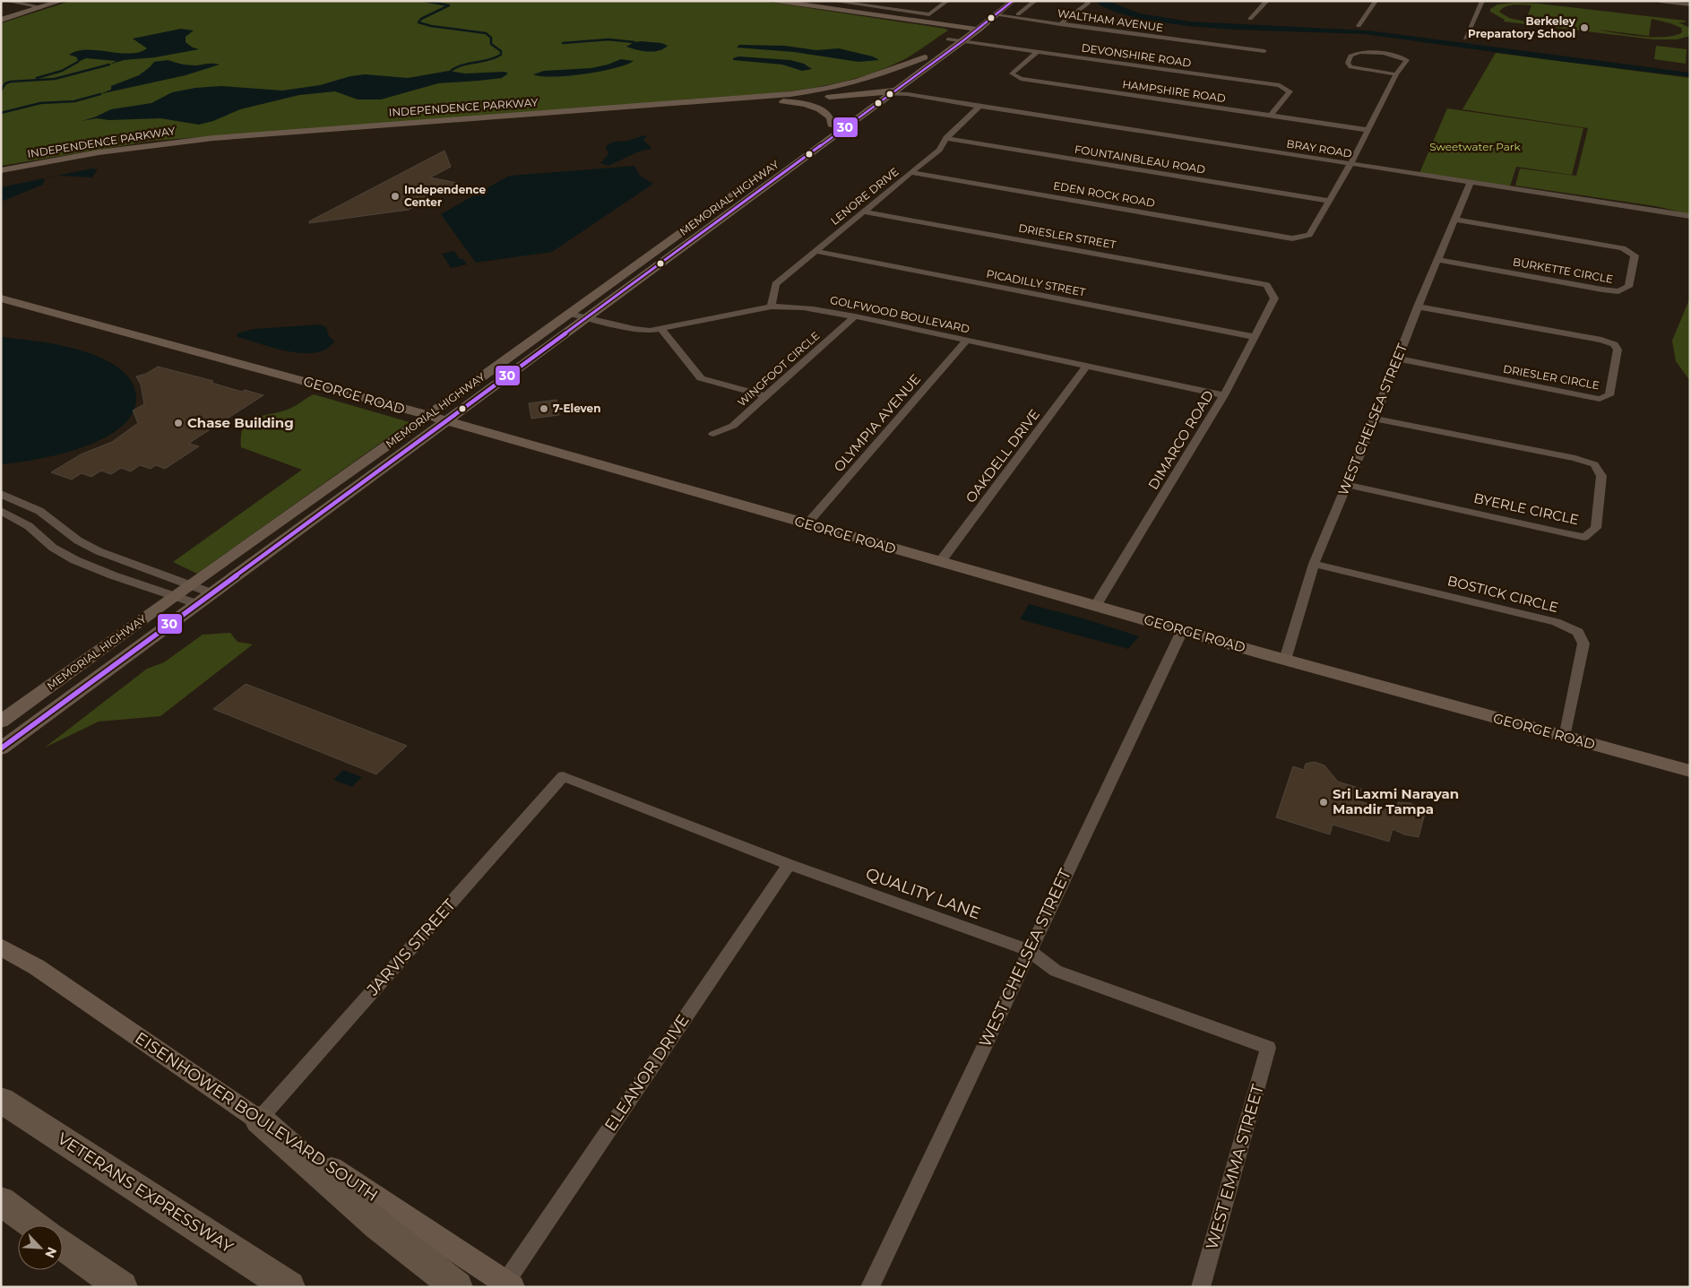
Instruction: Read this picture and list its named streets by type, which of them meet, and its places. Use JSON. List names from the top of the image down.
{
  "streets": {
    "highway": ["VETERANS EXPRESSWAY"],
    "main road": [
      "INDEPENDENCE PARKWAY",
      "MEMORIAL HIGHWAY",
      "GEORGE ROAD",
      "EISENHOWER BOULEVARD SOUTH"
    ],
    "street": [
      "WALTHAM AVENUE",
      "DEVONSHIRE ROAD",
      "HAMPSHIRE ROAD",
      "BRAY ROAD",
      "FOUNTAINBLEAU ROAD",
      "EDEN ROCK ROAD",
      "LENORE DRIVE",
      "DRIESLER STREET",
      "BURKETTE CIRCLE",
      "PICADILLY STREET",
      "GOLFWOOD BOULEVARD",
      "WINGFOOT CIRCLE",
      "DRIESLER CIRCLE",
      "WEST CHELSEA STREET",
      "OLYMPIA AVENUE",
      "DIMARCO ROAD",
      "OAKDELL DRIVE",
      "BYERLE CIRCLE",
      "BOSTICK CIRCLE",
      "QUALITY LANE",
      "JARVIS STREET",
      "ELEANOR DRIVE",
      "WEST EMMA STREET"
    ]
  },
  "crossings": [
    ["WALTHAM AVENUE", "MEMORIAL HIGHWAY"],
    ["DEVONSHIRE ROAD", "HAMPSHIRE ROAD"],
    ["DEVONSHIRE ROAD", "MEMORIAL HIGHWAY"],
    ["INDEPENDENCE PARKWAY", "BRAY ROAD"],
    ["INDEPENDENCE PARKWAY", "MEMORIAL HIGHWAY"],
    ["BRAY ROAD", "LENORE DRIVE"],
    ["BRAY ROAD", "MEMORIAL HIGHWAY"],
    ["BRAY ROAD", "WEST CHELSEA STREET"],
    ["FOUNTAINBLEAU ROAD", "EDEN ROCK ROAD"],
    ["FOUNTAINBLEAU ROAD", "LENORE DRIVE"],
    ["EDEN ROCK ROAD", "LENORE DRIVE"],
    ["LENORE DRIVE", "DRIESLER STREET"],
    ["LENORE DRIVE", "PICADILLY STREET"],
    ["LENORE DRIVE", "GOLFWOOD BOULEVARD"],
    ["MEMORIAL HIGHWAY", "GOLFWOOD BOULEVARD"],
    ["MEMORIAL HIGHWAY", "GEORGE ROAD"],
    ["DRIESLER STREET", "DIMARCO ROAD"],
    ["BURKETTE CIRCLE", "WEST CHELSEA STREET"],
    ["PICADILLY STREET", "DIMARCO ROAD"],
    ["GOLFWOOD BOULEVARD", "WINGFOOT CIRCLE"],
    ["GOLFWOOD BOULEVARD", "OLYMPIA AVENUE"],
    ["GOLFWOOD BOULEVARD", "DIMARCO ROAD"],
    ["GOLFWOOD BOULEVARD", "OAKDELL DRIVE"],
    ["DRIESLER CIRCLE", "WEST CHELSEA STREET"],
    ["GEORGE ROAD", "WEST CHELSEA STREET"],
    ["GEORGE ROAD", "OLYMPIA AVENUE"],
    ["GEORGE ROAD", "DIMARCO ROAD"],
    ["GEORGE ROAD", "OAKDELL DRIVE"],
    ["GEORGE ROAD", "BOSTICK CIRCLE"],
    ["WEST CHELSEA STREET", "BYERLE CIRCLE"],
    ["WEST CHELSEA STREET", "BOSTICK CIRCLE"],
    ["WEST CHELSEA STREET", "QUALITY LANE"],
    ["QUALITY LANE", "JARVIS STREET"],
    ["QUALITY LANE", "ELEANOR DRIVE"],
    ["QUALITY LANE", "WEST EMMA STREET"],
    ["JARVIS STREET", "EISENHOWER BOULEVARD SOUTH"],
    ["ELEANOR DRIVE", "EISENHOWER BOULEVARD SOUTH"]
  ],
  "parks": ["Sweetwater Park"],
  "places": [
    "Berkeley Preparatory School",
    "Independence Center",
    "7-Eleven",
    "Chase Building",
    "Sri Laxmi Narayan Mandir Tampa"
  ],
  "lines": ["transit line 30"],
  "north": "bottom right"
}
